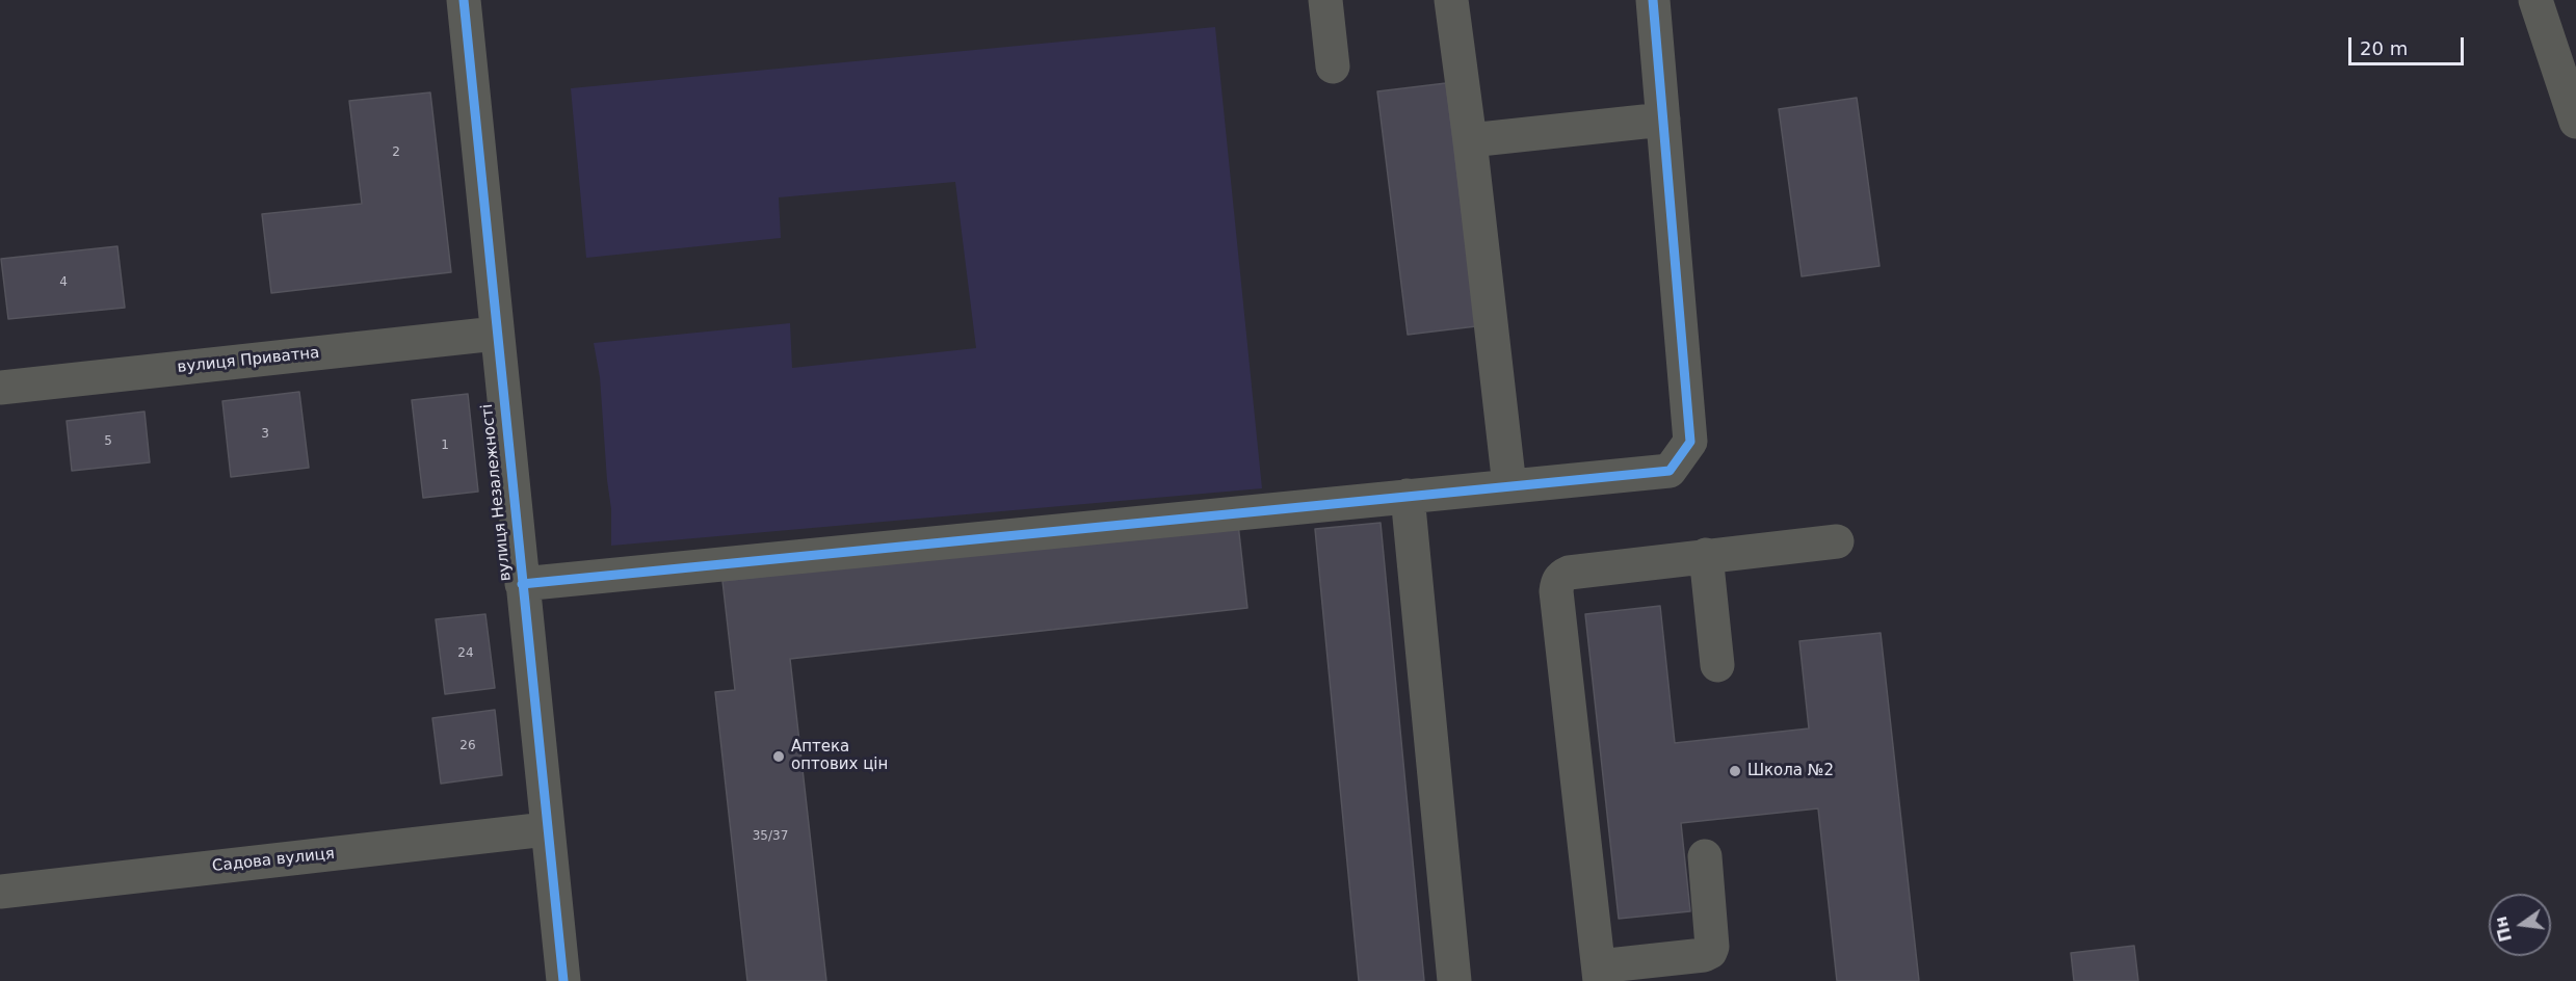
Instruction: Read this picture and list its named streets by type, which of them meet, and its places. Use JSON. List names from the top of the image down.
{
  "streets": {
    "street": ["вулиця Приватна", "вулиця Незалежності", "Садова вулиця"]
  },
  "crossings": [
    ["вулиця Приватна", "вулиця Незалежності"],
    ["вулиця Незалежності", "Садова вулиця"]
  ],
  "places": ["Аптека оптових цін", "Школа №2"],
  "house_numbers": [
    "2",
    "4",
    "3",
    "5",
    "1",
    "24",
    "26",
    "35/37"
  ],
  "scale_bar": "20 m",
  "north": "left"
}
